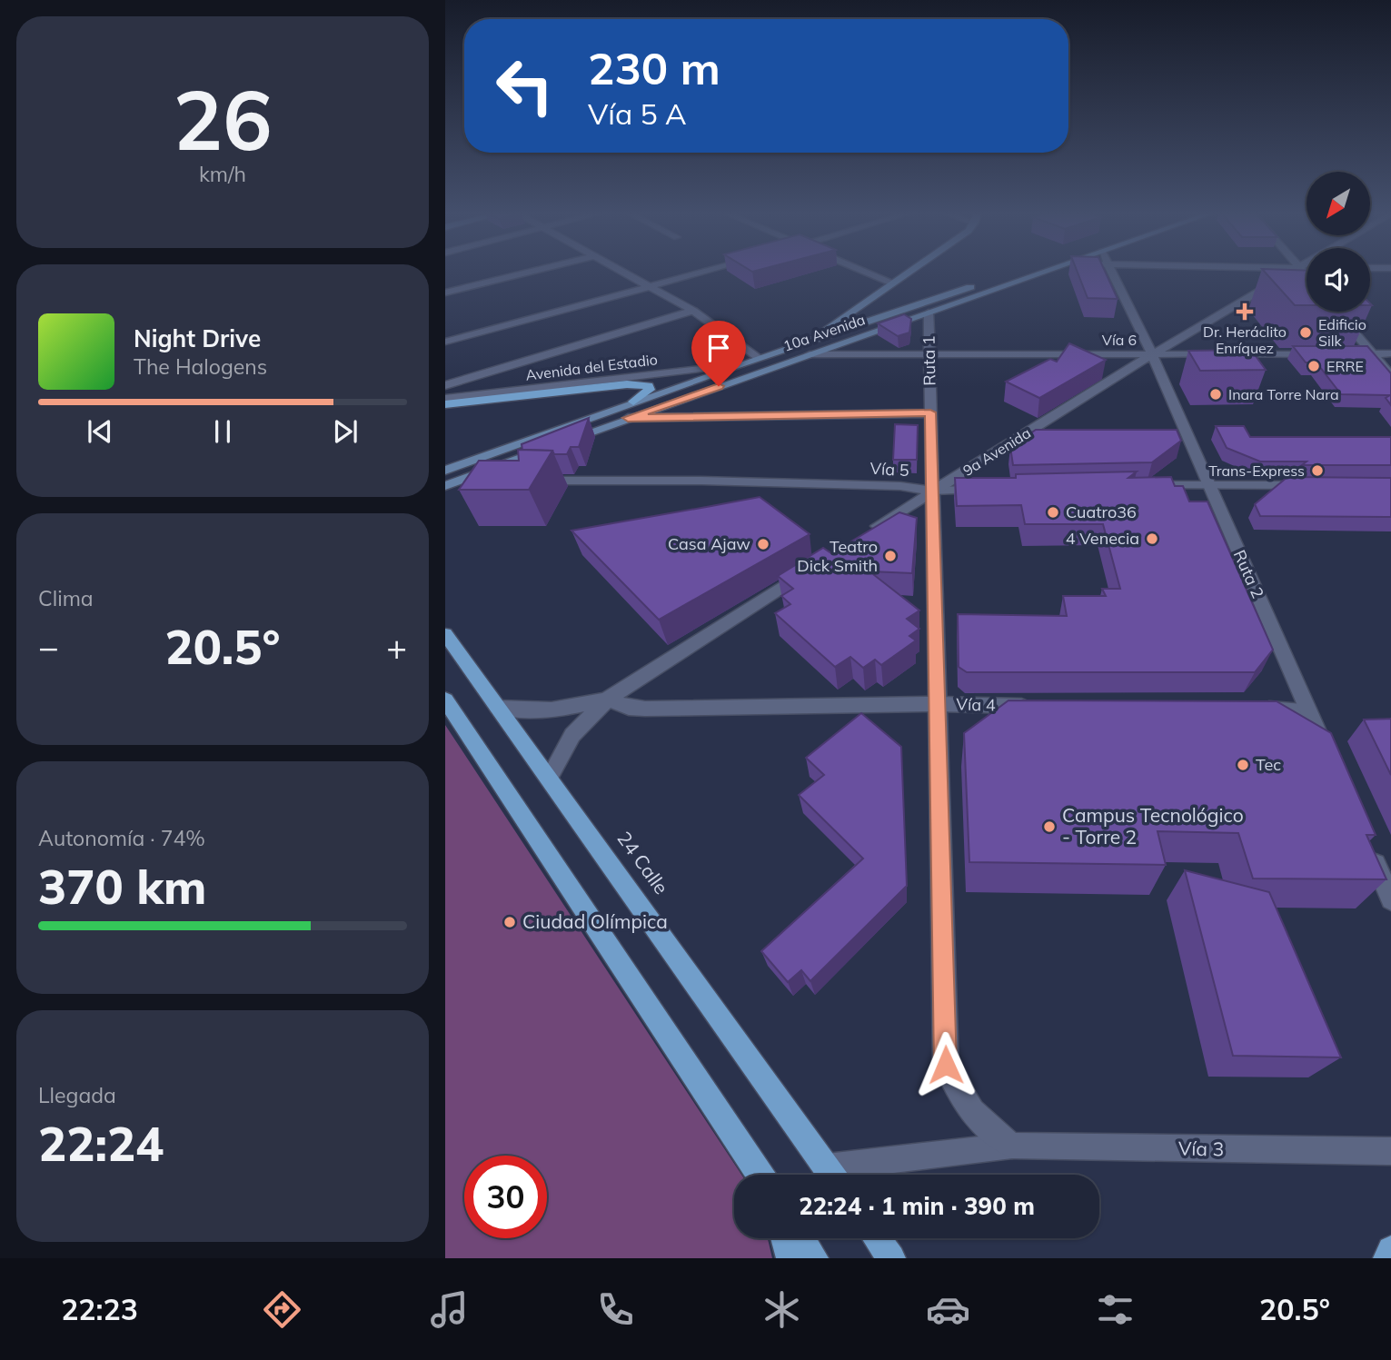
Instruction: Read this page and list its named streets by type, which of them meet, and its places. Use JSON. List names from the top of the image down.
{
  "streets": {
    "main road": ["10a Avenida", "24 Calle"],
    "street": [
      "Vía 6",
      "Ruta 1",
      "Avenida del Estadio",
      "9a Avenida",
      "Vía 5",
      "Ruta 2",
      "Vía 4",
      "Vía 3"
    ]
  },
  "crossings": [
    ["10a Avenida", "Vía 6"],
    ["10a Avenida", "Ruta 1"],
    ["10a Avenida", "Avenida del Estadio"],
    ["Vía 6", "Ruta 1"],
    ["Vía 6", "9a Avenida"],
    ["Vía 6", "Ruta 2"],
    ["Ruta 1", "9a Avenida"],
    ["Ruta 1", "Vía 5"],
    ["Ruta 1", "Vía 4"],
    ["Ruta 1", "Vía 3"],
    ["9a Avenida", "Vía 5"],
    ["9a Avenida", "Ruta 2"]
  ],
  "places": {
    "health": ["Dr. Heráclito Enríquez"],
    "other": [
      "Edificio Silk",
      "ERRE",
      "Inara Torre Nara",
      "Trans-Express",
      "Cuatro36",
      "4 Venecia",
      "Casa Ajaw",
      "Teatro Dick Smith",
      "Tec",
      "Campus Tecnológico - Torre 2",
      "Ciudad Olímpica"
    ]
  },
  "north": "bottom left",
  "page": {
    "tile": [
      ["26", "km/h"],
      "Clima",
      ["Autonomía · 74%", "370 km"],
      ["Llegada", "22:24"]
    ],
    "turn": ["230 m", "Vía 5 A"],
    "song": ["Night Drive", "The Halogens"],
    "heat": ["−", "20.5°", "+"],
    "limit": "30",
    "trip": "22:24 · 1 min · 390 m",
    "tabs": ["22:23", "20.5°"]
  }
}
